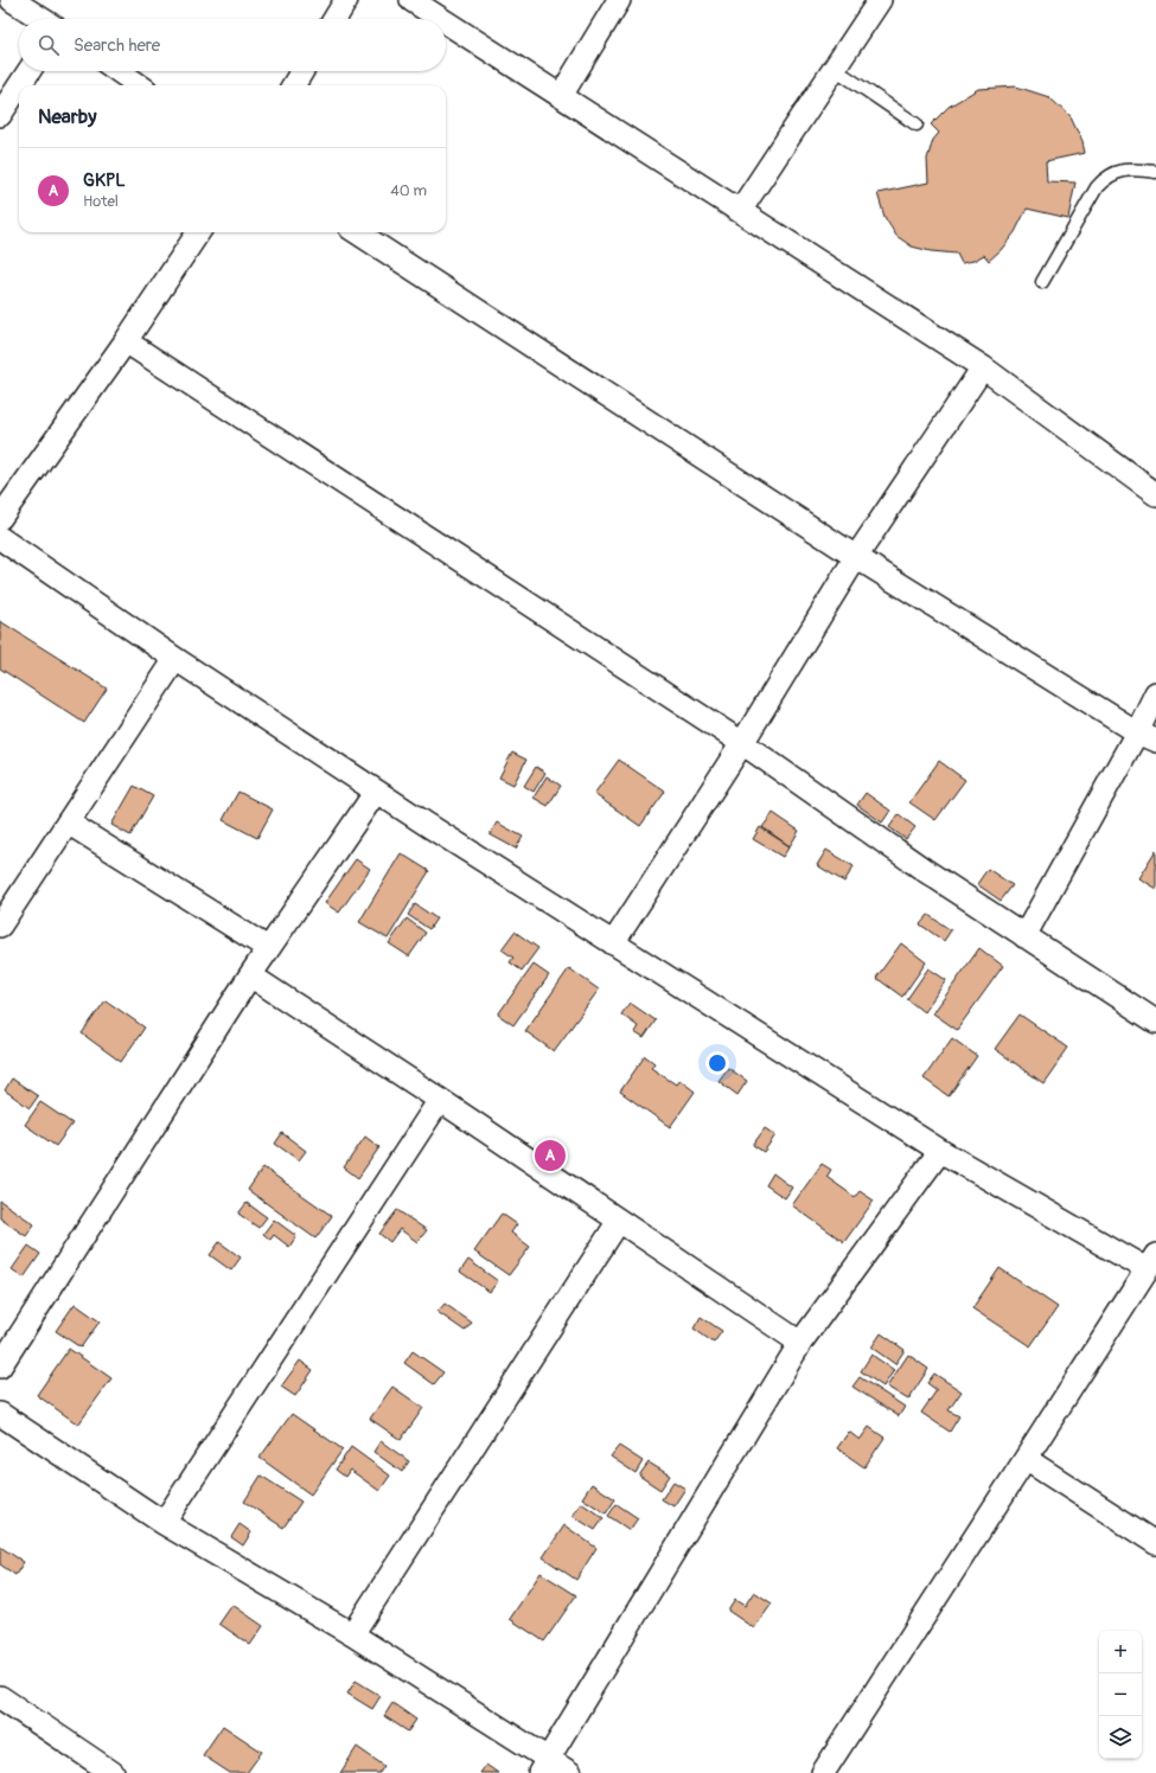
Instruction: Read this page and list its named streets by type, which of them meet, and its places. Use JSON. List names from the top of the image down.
{
  "page": {
    "search": "Search here",
    "heading": "Nearby",
    "list": [
      {
        "mark": "A",
        "name": "GKPL",
        "note": "Hotel",
        "value": "40 m"
      }
    ],
    "pins": "A",
    "map_buttons": ["+", "−"]
  }
}
